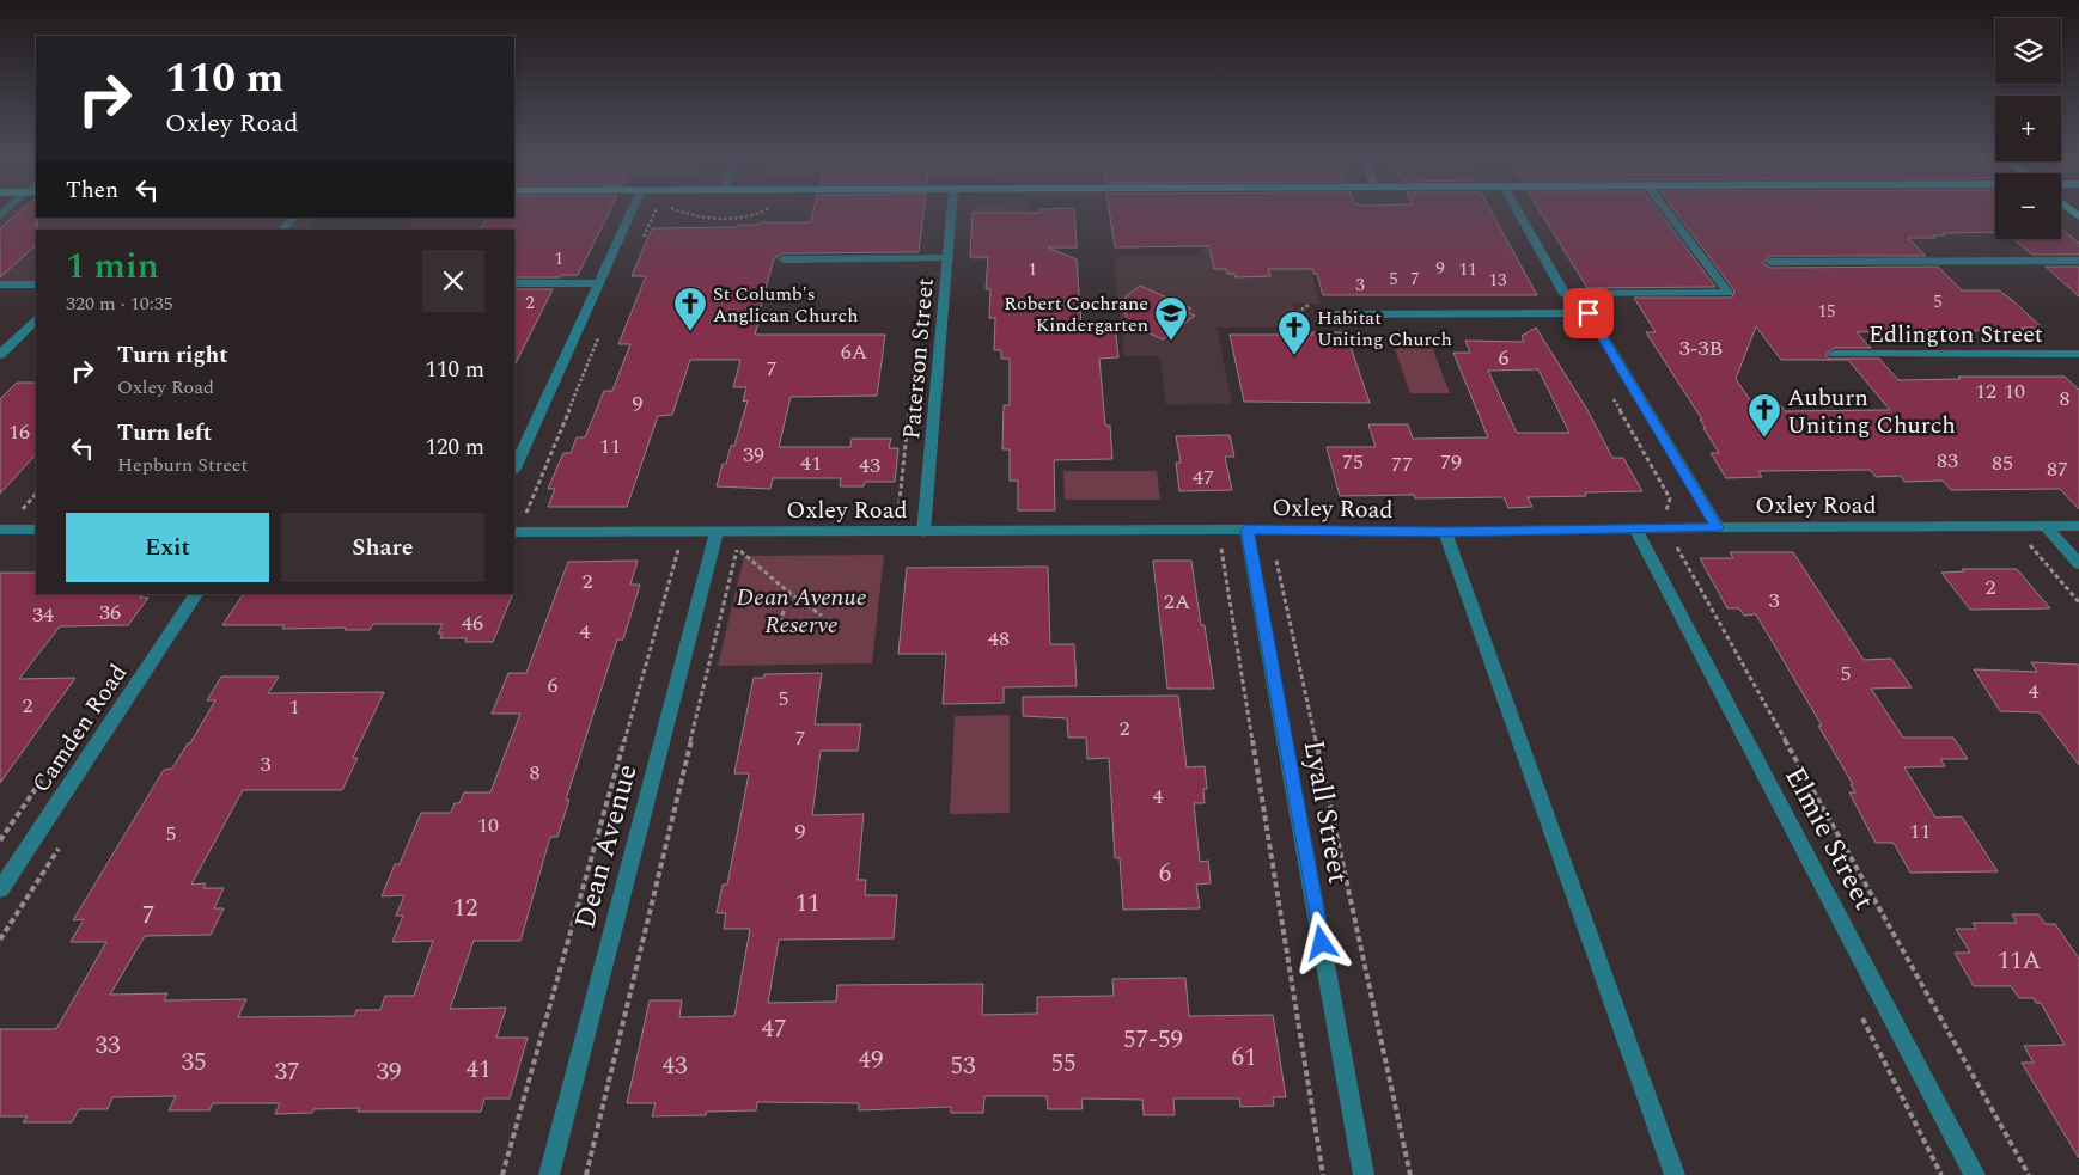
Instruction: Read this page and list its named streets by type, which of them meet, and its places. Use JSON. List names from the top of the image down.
{
  "streets": {
    "street": [
      "Edlington Street",
      "Paterson Street",
      "Oxley Road",
      "Camden Road",
      "Lyall Street",
      "Elmie Street",
      "Dean Avenue"
    ]
  },
  "crossings": [
    ["Paterson Street", "Oxley Road"],
    ["Oxley Road", "Lyall Street"],
    ["Oxley Road", "Elmie Street"],
    ["Oxley Road", "Dean Avenue"]
  ],
  "parks": ["Dean Avenue Reserve"],
  "places": {
    "church": ["St Columb's Anglican Church", "Habitat Uniting Church", "Auburn Uniting Church"],
    "school or university": ["Robert Cochrane Kindergarten"]
  },
  "house_numbers": [
    "1",
    "9",
    "1",
    "11",
    "5",
    "7",
    "13",
    "3",
    "5",
    "2",
    "15",
    "3-3B",
    "6A",
    "6",
    "7",
    "12",
    "10",
    "8",
    "9",
    "16",
    "11",
    "39",
    "83",
    "75",
    "79",
    "41",
    "85",
    "77",
    "43",
    "87",
    "47",
    "2",
    "2",
    "3",
    "2A",
    "36",
    "34",
    "46",
    "4",
    "48",
    "5",
    "6",
    "4",
    "5",
    "2",
    "1",
    "2",
    "7",
    "3",
    "8",
    "4",
    "10",
    "9",
    "11",
    "5",
    "6",
    "11",
    "12",
    "7",
    "11A",
    "47",
    "57-59",
    "33",
    "61",
    "49",
    "35",
    "55",
    "43",
    "53",
    "41",
    "37",
    "39"
  ],
  "page": {
    "map_buttons": ["+", "−"],
    "turn": ["110 m", "Oxley Road"],
    "then": "Then",
    "heading": ["1 min", "320 m · 10:35"],
    "list": [
      {
        "name": "Turn right",
        "note": "Oxley Road",
        "value": "110 m"
      },
      {
        "name": "Turn left",
        "note": "Hepburn Street",
        "value": "120 m"
      }
    ],
    "buttons": ["Exit", "Share"]
  }
}
